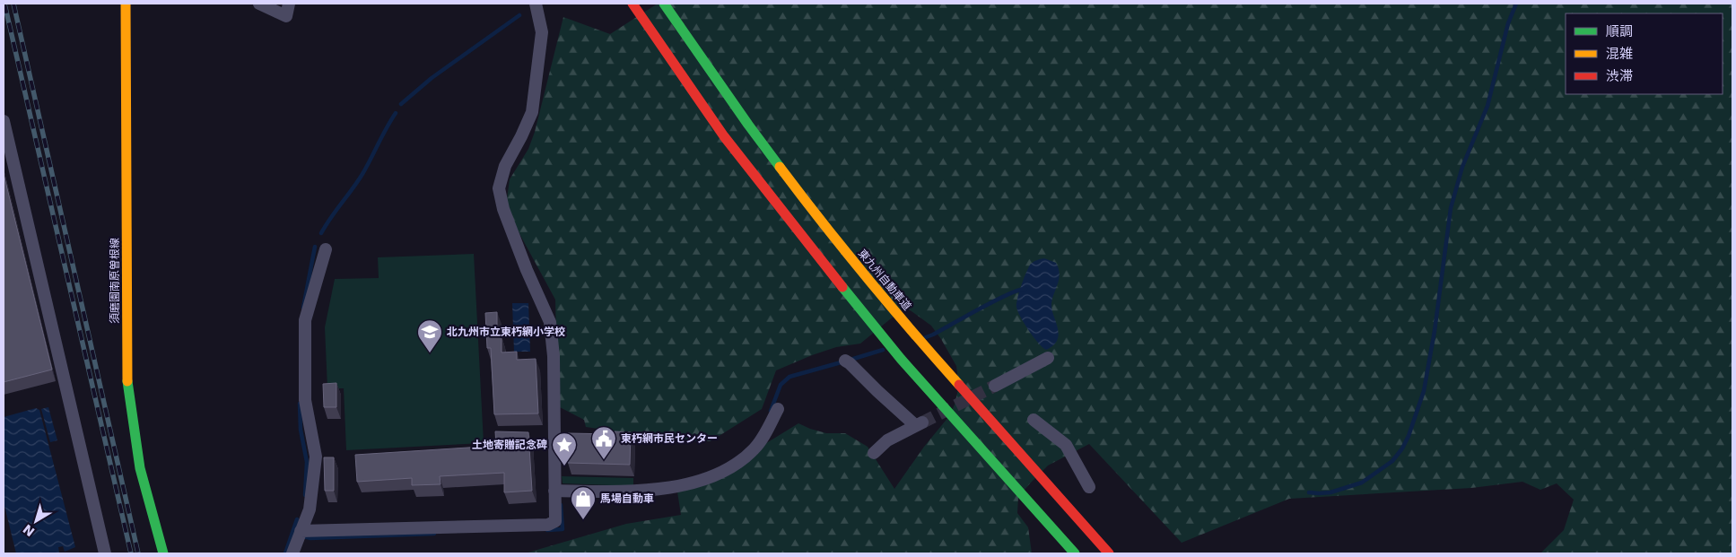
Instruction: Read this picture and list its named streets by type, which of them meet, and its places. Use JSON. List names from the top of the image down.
{
  "streets": {
    "main road": ["東九州自動車道", "須磨園南原曽根線"]
  },
  "places": {
    "school or university": ["北九州市立東朽網小学校"],
    "public building": ["東朽網市民センター"],
    "place": ["土地寄贈記念碑"],
    "shop": ["馬場自動車"]
  },
  "legend": ["順調", "混雑", "渋滞"],
  "north": "bottom left"
}
